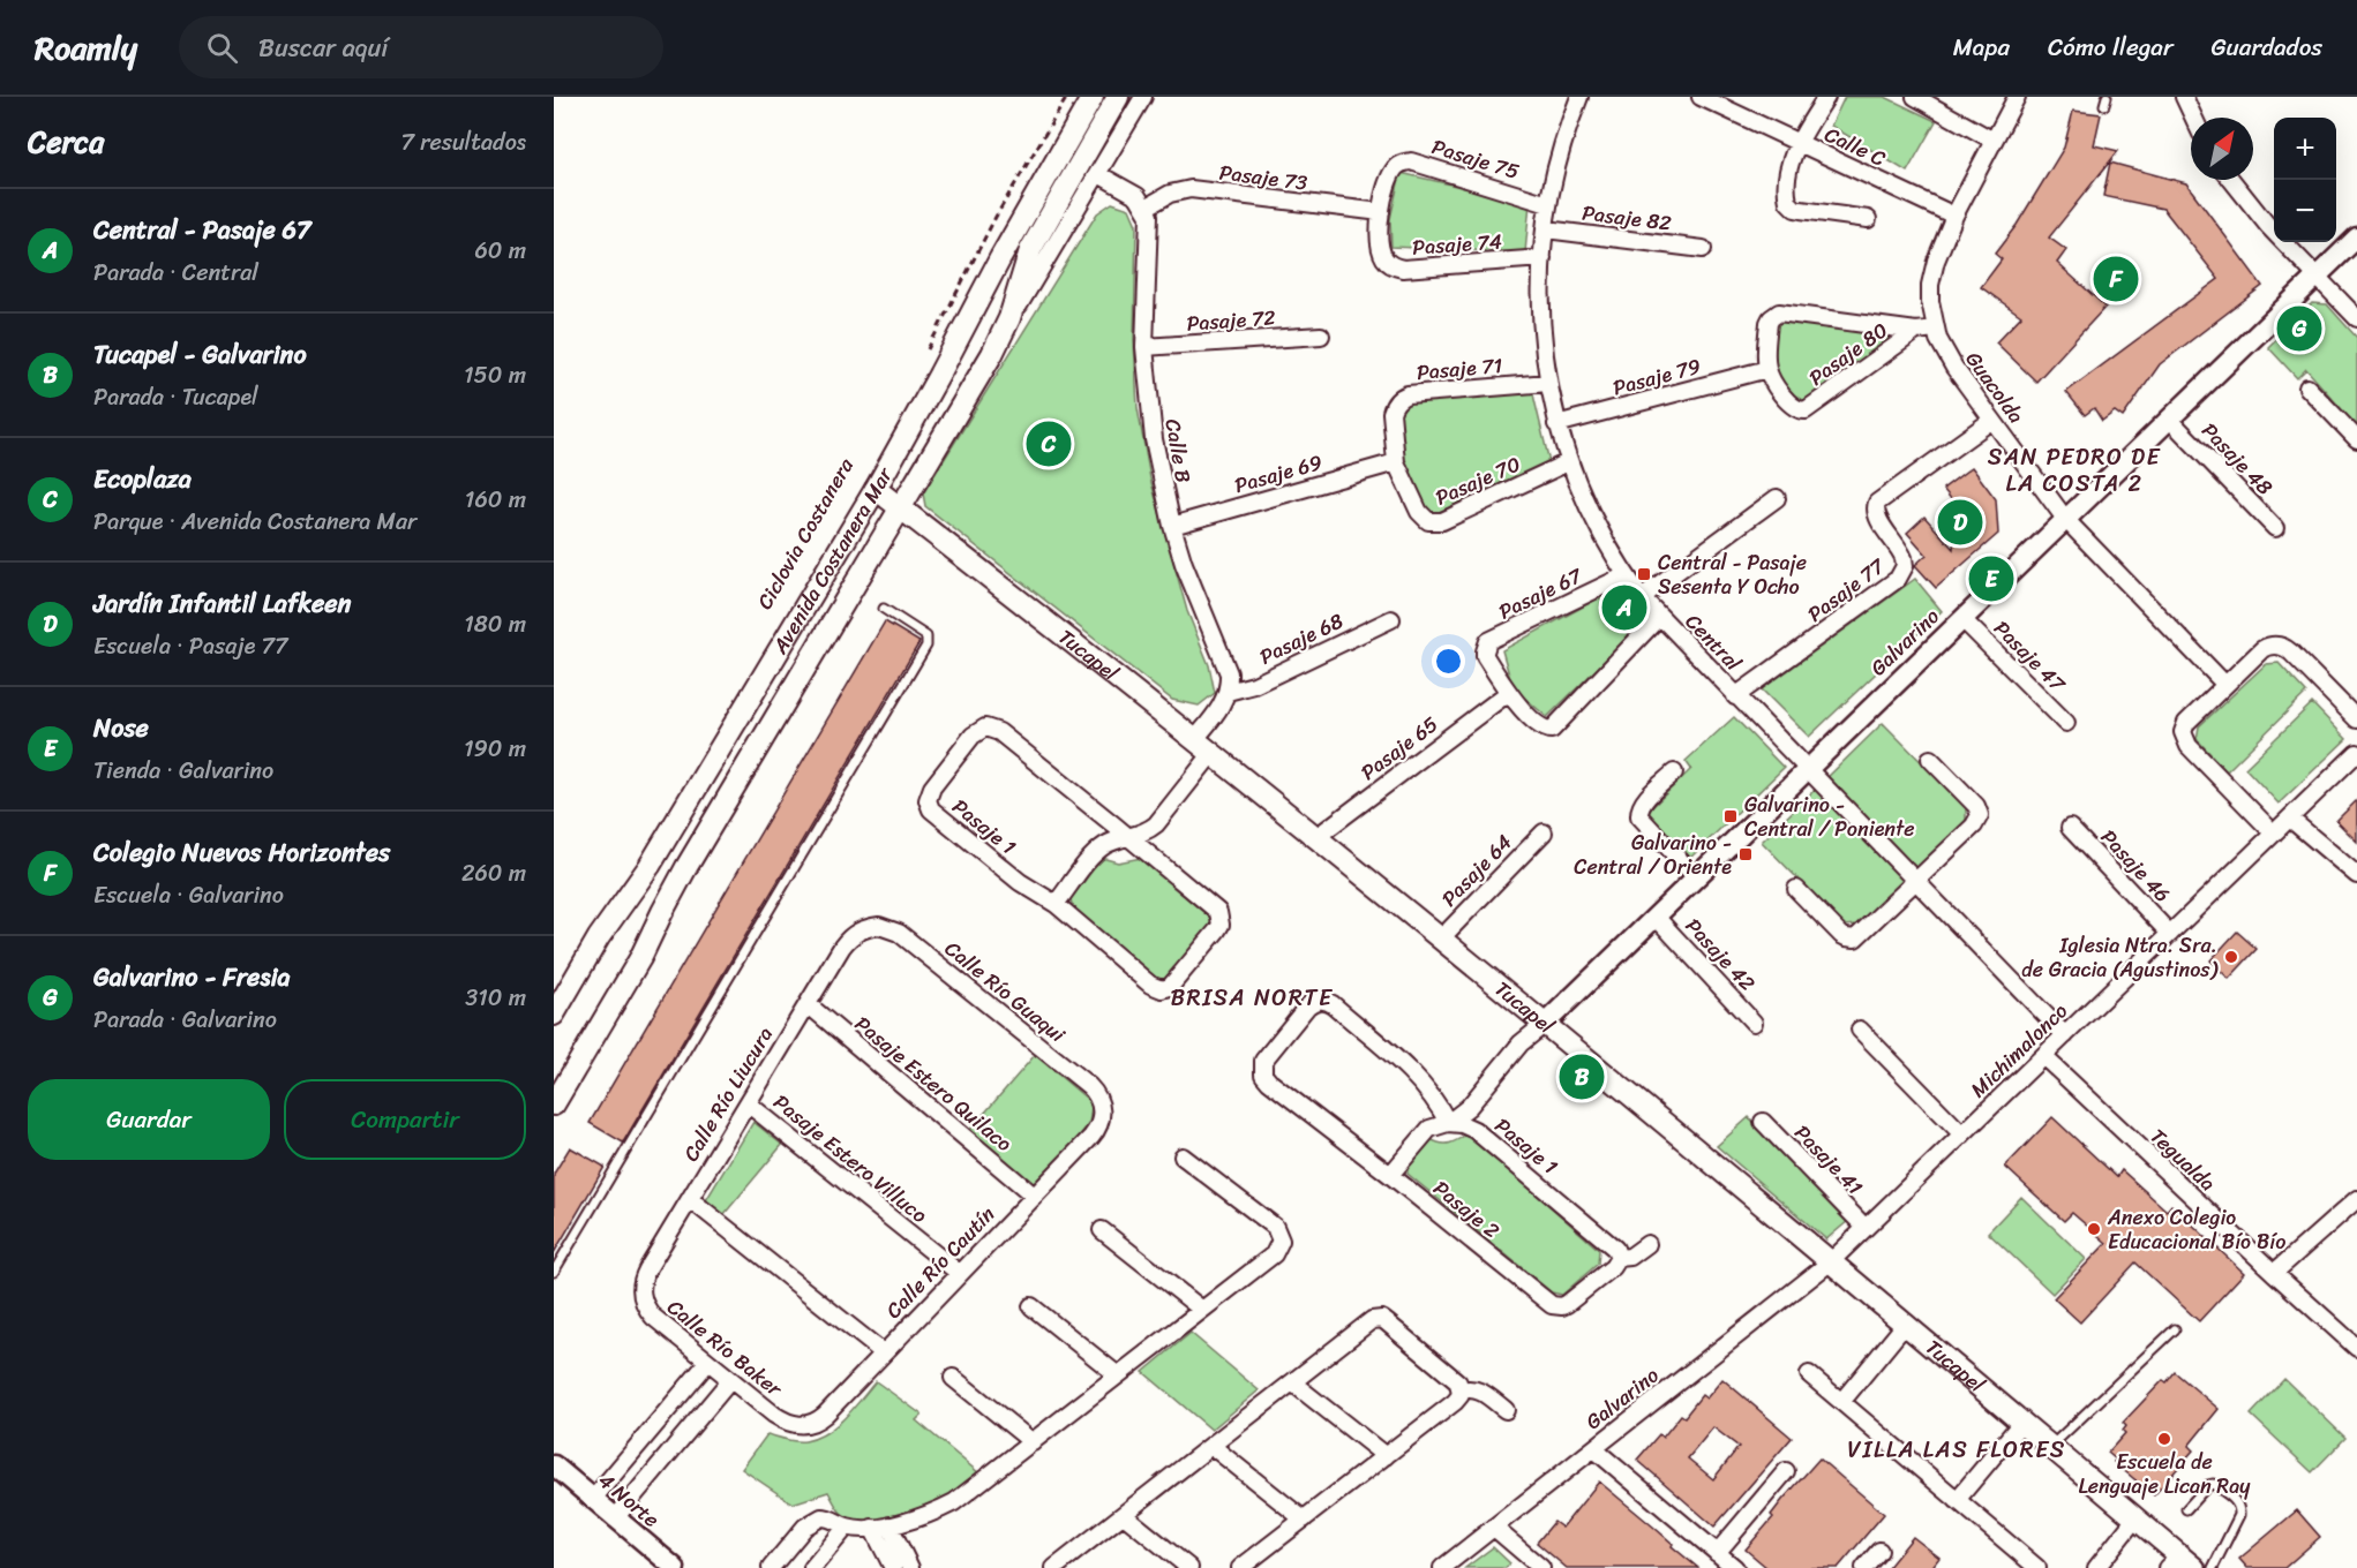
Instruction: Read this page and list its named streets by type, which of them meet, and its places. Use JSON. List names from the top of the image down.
{
  "streets": {
    "main road": ["Avenida Costanera Mar", "Tucapel"],
    "street": [
      "Calle C",
      "Pasaje 75",
      "Pasaje 73",
      "Pasaje 82",
      "Pasaje 74",
      "Pasaje 72",
      "Pasaje 80",
      "Pasaje 71",
      "Pasaje 79",
      "Guacolda",
      "Calle B",
      "Pasaje 48",
      "Pasaje 69",
      "Pasaje 70",
      "Pasaje 77",
      "Pasaje 67",
      "Pasaje 68",
      "Central",
      "Galvarino",
      "Pasaje 47",
      "Pasaje 65",
      "Pasaje 1",
      "Pasaje 46",
      "Pasaje 64",
      "Pasaje 42",
      "Calle Río Guaqui",
      "Michimalonco",
      "Pasaje Estero Quilaco",
      "Calle Río Liucura",
      "Pasaje Estero Villuco",
      "Pasaje 41",
      "Tegualda",
      "Pasaje 2",
      "Calle Río Cautín",
      "Calle Río Baker",
      "4 Norte"
    ]
  },
  "crossings": [
    ["Calle C", "Guacolda"],
    ["Pasaje 75", "Pasaje 73"],
    ["Pasaje 75", "Pasaje 74"],
    ["Pasaje 75", "Central"],
    ["Pasaje 73", "Pasaje 74"],
    ["Pasaje 73", "Calle B"],
    ["Pasaje 82", "Central"],
    ["Pasaje 74", "Central"],
    ["Pasaje 72", "Calle B"],
    ["Pasaje 80", "Pasaje 79"],
    ["Pasaje 80", "Guacolda"],
    ["Pasaje 71", "Pasaje 69"],
    ["Pasaje 71", "Pasaje 70"],
    ["Pasaje 71", "Central"],
    ["Pasaje 79", "Central"],
    ["Guacolda", "Pasaje 77"],
    ["Guacolda", "Galvarino"],
    ["Calle B", "Pasaje 69"],
    ["Calle B", "Pasaje 68"],
    ["Pasaje 48", "Galvarino"],
    ["Pasaje 69", "Pasaje 70"],
    ["Pasaje 70", "Central"],
    ["Avenida Costanera Mar", "Tucapel"],
    ["Pasaje 77", "Central"],
    ["Pasaje 67", "Central"],
    ["Pasaje 67", "Pasaje 65"],
    ["Central", "Galvarino"],
    ["Central", "Michimalonco"],
    ["Galvarino", "Tucapel"],
    ["Galvarino", "Pasaje 47"],
    ["Galvarino", "Pasaje 42"],
    ["Galvarino", "Michimalonco"],
    ["Tucapel", "Pasaje 65"],
    ["Tucapel", "Pasaje 64"],
    ["Tucapel", "Michimalonco"],
    ["Pasaje 1", "Pasaje 2"],
    ["Pasaje 46", "Michimalonco"],
    ["Calle Río Guaqui", "Calle Río Liucura"],
    ["Calle Río Guaqui", "Calle Río Cautín"],
    ["Michimalonco", "Pasaje 41"],
    ["Michimalonco", "Tegualda"],
    ["Pasaje Estero Quilaco", "Calle Río Liucura"],
    ["Pasaje Estero Quilaco", "Calle Río Cautín"],
    ["Calle Río Liucura", "Pasaje Estero Villuco"],
    ["Calle Río Liucura", "Calle Río Baker"],
    ["Pasaje Estero Villuco", "Calle Río Cautín"],
    ["Calle Río Cautín", "Calle Río Baker"]
  ],
  "districts": ["SAN PEDRO DE LA COSTA 2", "BRISA NORTE", "VILLA LAS FLORES"],
  "places": {
    "transit": ["Central - Pasaje Sesenta Y Ocho", "Galvarino - Central / Poniente", "Galvarino - Central / Oriente"],
    "other": ["Iglesia Ntra. Sra. de Gracia (Agustinos)", "Anexo Colegio Educacional Bío Bío", "Escuela de Lenguaje Lican Ray"]
  },
  "north": "top right",
  "page": {
    "header": "Roamly",
    "search": "Buscar aquí",
    "nav": ["Mapa", "Cómo llegar", "Guardados"],
    "heading": ["Cerca", "7 resultados"],
    "map_buttons": ["+", "−"],
    "list": [
      {
        "mark": "A",
        "name": "Central - Pasaje 67",
        "note": "Parada · Central",
        "value": "60 m"
      },
      {
        "mark": "B",
        "name": "Tucapel - Galvarino",
        "note": "Parada · Tucapel",
        "value": "150 m"
      },
      {
        "mark": "C",
        "name": "Ecoplaza",
        "note": "Parque · Avenida Costanera Mar",
        "value": "160 m"
      },
      {
        "mark": "D",
        "name": "Jardín Infantil Lafkeen",
        "note": "Escuela · Pasaje 77",
        "value": "180 m"
      },
      {
        "mark": "E",
        "name": "Nose",
        "note": "Tienda · Galvarino",
        "value": "190 m"
      },
      {
        "mark": "F",
        "name": "Colegio Nuevos Horizontes",
        "note": "Escuela · Galvarino",
        "value": "260 m"
      },
      {
        "mark": "G",
        "name": "Galvarino - Fresia",
        "note": "Parada · Galvarino",
        "value": "310 m"
      }
    ],
    "pins": [
      "F",
      "G",
      "C",
      "D",
      "E",
      "A",
      "B"
    ],
    "buttons": ["Guardar", "Compartir"]
  }
}
